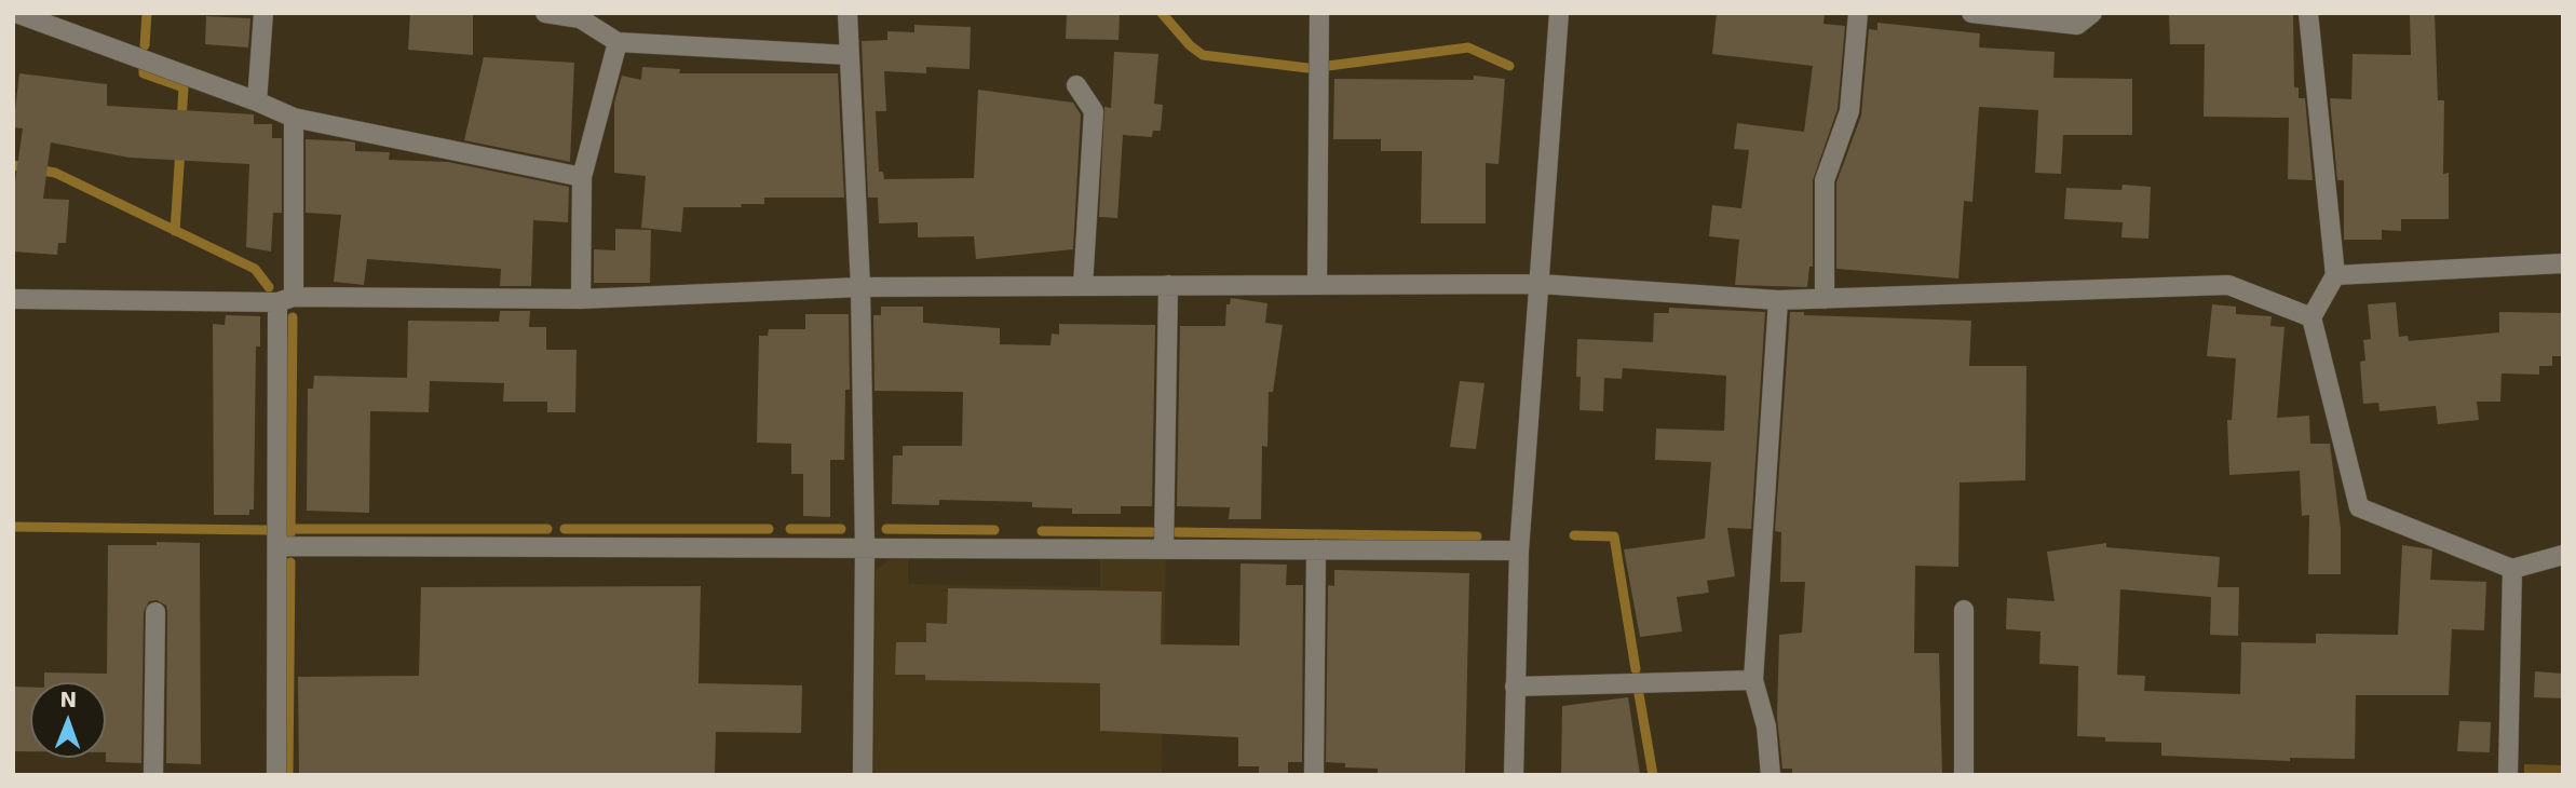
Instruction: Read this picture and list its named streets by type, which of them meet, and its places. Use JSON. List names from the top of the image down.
{
  "north": "top"
}
